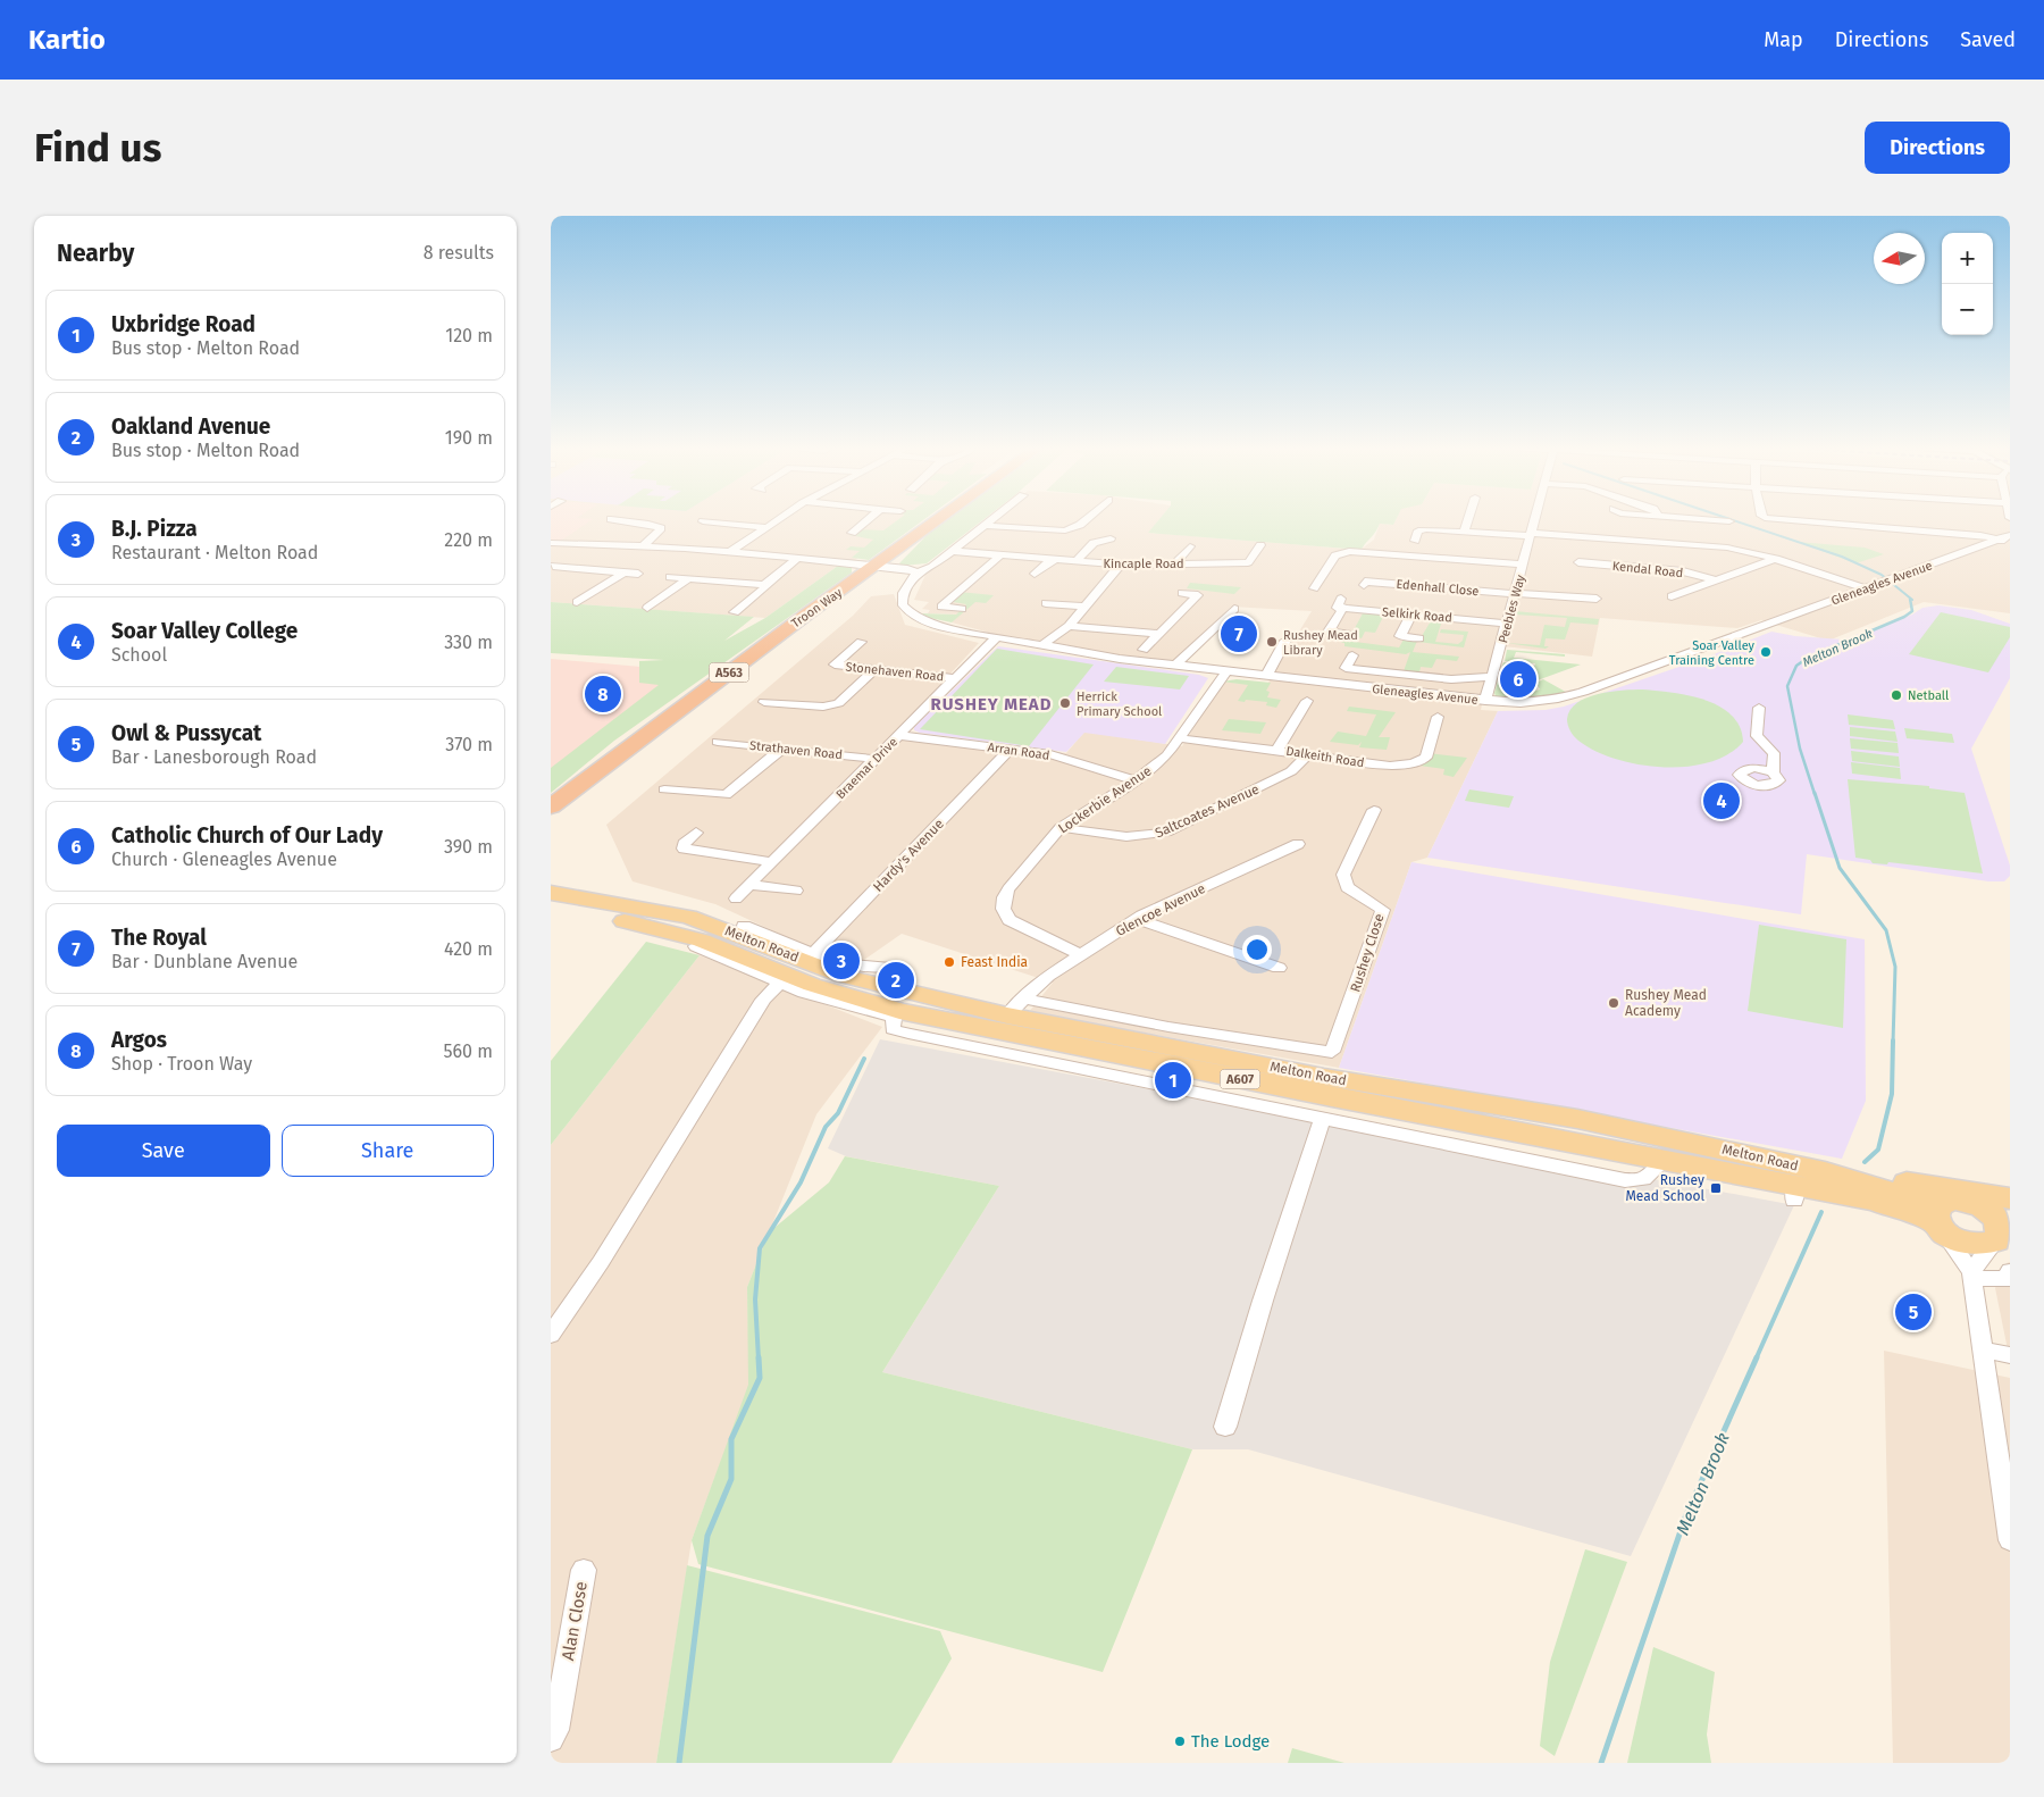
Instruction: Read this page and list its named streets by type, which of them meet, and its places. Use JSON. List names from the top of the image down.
{
  "streets": {
    "highway": ["Troon Way", "A563"],
    "main road": ["Melton Road", "A607"],
    "street": [
      "Kincaple Road",
      "Kendal Road",
      "Gleneagles Avenue",
      "Edenhall Close",
      "Peebles Way",
      "Selkirk Road",
      "Stonehaven Road",
      "Strathaven Road",
      "Arran Road",
      "Dalkeith Road",
      "Braemar Drive",
      "Lockerbie Avenue",
      "Saltcoates Avenue",
      "Hardy's Avenue",
      "Glencoe Avenue",
      "Rushey Close",
      "Alan Close"
    ]
  },
  "crossings": [
    ["Gleneagles Avenue", "Peebles Way"],
    ["Gleneagles Avenue", "Braemar Drive"],
    ["Gleneagles Avenue", "Lockerbie Avenue"],
    ["Edenhall Close", "Peebles Way"],
    ["Peebles Way", "Selkirk Road"],
    ["Stonehaven Road", "Braemar Drive"],
    ["Strathaven Road", "Braemar Drive"],
    ["Arran Road", "Braemar Drive"],
    ["Arran Road", "Lockerbie Avenue"],
    ["Arran Road", "Hardy's Avenue"],
    ["Dalkeith Road", "Lockerbie Avenue"],
    ["Dalkeith Road", "Saltcoates Avenue"],
    ["Lockerbie Avenue", "Saltcoates Avenue"],
    ["Lockerbie Avenue", "Glencoe Avenue"],
    ["Hardy's Avenue", "Melton Road"],
    ["Glencoe Avenue", "Melton Road"],
    ["Glencoe Avenue", "Rushey Close"],
    ["Melton Road", "Rushey Close"],
    ["Melton Road", "A607"]
  ],
  "districts": ["RUSHEY MEAD"],
  "water": ["Melton Brook"],
  "places": {
    "other": [
      "Rushey Mead Library",
      "Soar Valley Training Centre",
      "Netball",
      "Herrick Primary School",
      "Feast India",
      "Rushey Mead Academy",
      "The Lodge"
    ],
    "transit": ["Rushey Mead School"]
  },
  "north": "left",
  "page": {
    "header": "Kartio",
    "nav": ["Map", "Directions", "Saved"],
    "buttons": [
      "Directions",
      ["Save", "Share"]
    ],
    "title": "Find us",
    "heading": ["Nearby", "8 results"],
    "map_buttons": ["+", "−"],
    "list": [
      {
        "mark": "1",
        "name": "Uxbridge Road",
        "note": "Bus stop · Melton Road",
        "value": "120 m"
      },
      {
        "mark": "2",
        "name": "Oakland Avenue",
        "note": "Bus stop · Melton Road",
        "value": "190 m"
      },
      {
        "mark": "3",
        "name": "B.J. Pizza",
        "note": "Restaurant · Melton Road",
        "value": "220 m"
      },
      {
        "mark": "4",
        "name": "Soar Valley College",
        "note": "School",
        "value": "330 m"
      },
      {
        "mark": "5",
        "name": "Owl & Pussycat",
        "note": "Bar · Lanesborough Road",
        "value": "370 m"
      },
      {
        "mark": "6",
        "name": "Catholic Church of Our Lady",
        "note": "Church · Gleneagles Avenue",
        "value": "390 m"
      },
      {
        "mark": "7",
        "name": "The Royal",
        "note": "Bar · Dunblane Avenue",
        "value": "420 m"
      },
      {
        "mark": "8",
        "name": "Argos",
        "note": "Shop · Troon Way",
        "value": "560 m"
      }
    ],
    "pins": [
      "7",
      "6",
      "8",
      "4",
      "3",
      "2",
      "1",
      "5"
    ]
  }
}
